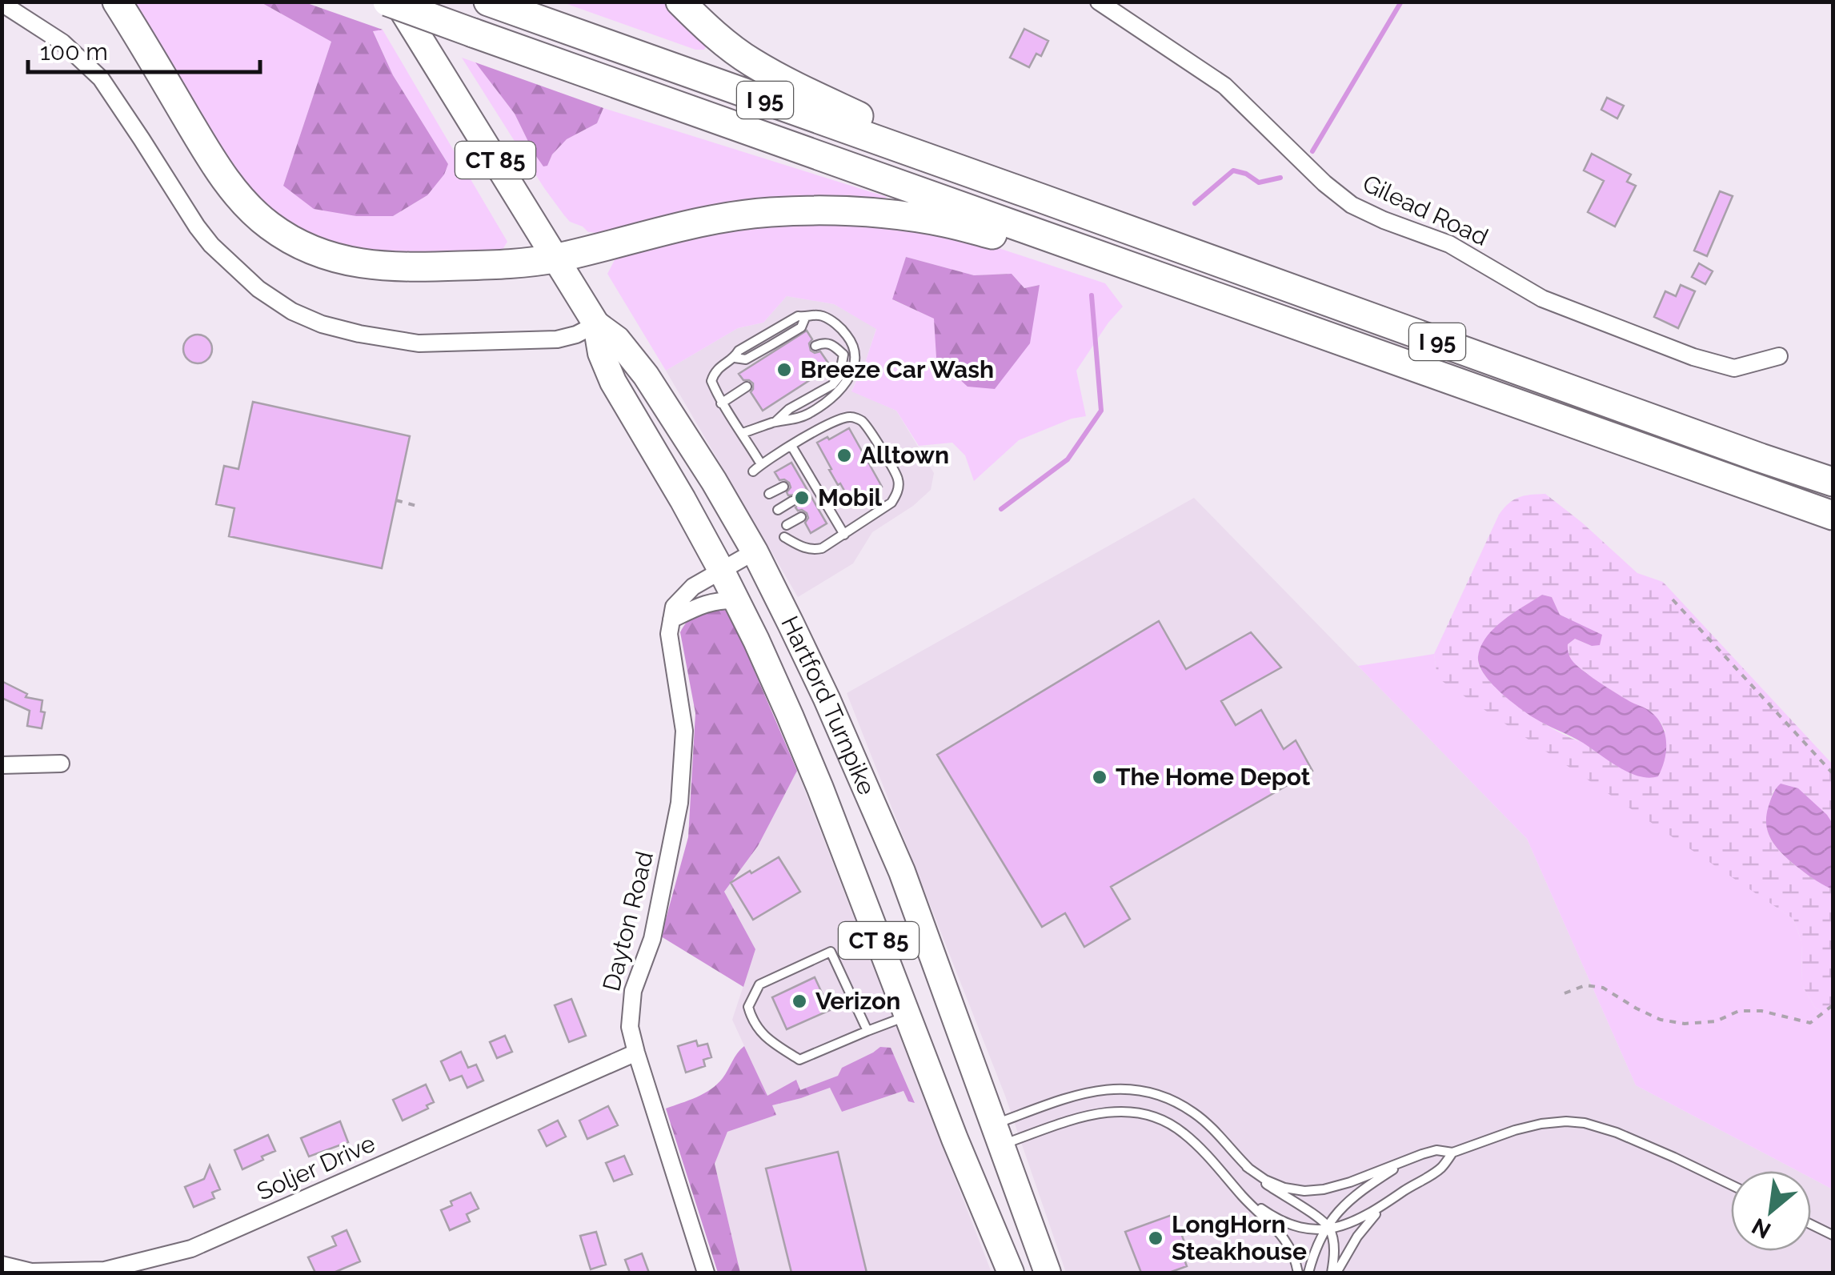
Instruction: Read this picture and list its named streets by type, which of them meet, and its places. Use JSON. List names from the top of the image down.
{
  "streets": {
    "highway": ["I 95", "CT 85", "Hartford Turnpike"],
    "street": ["Gilead Road", "Dayton Road", "Soljer Drive"]
  },
  "crossings": [
    ["Dayton Road", "Soljer Drive"]
  ],
  "places": [
    "Breeze Car Wash",
    "Alltown",
    "Mobil",
    "The Home Depot",
    "Verizon",
    "LongHorn Steakhouse"
  ],
  "scale_bar": "100 m",
  "north": "bottom left"
}
